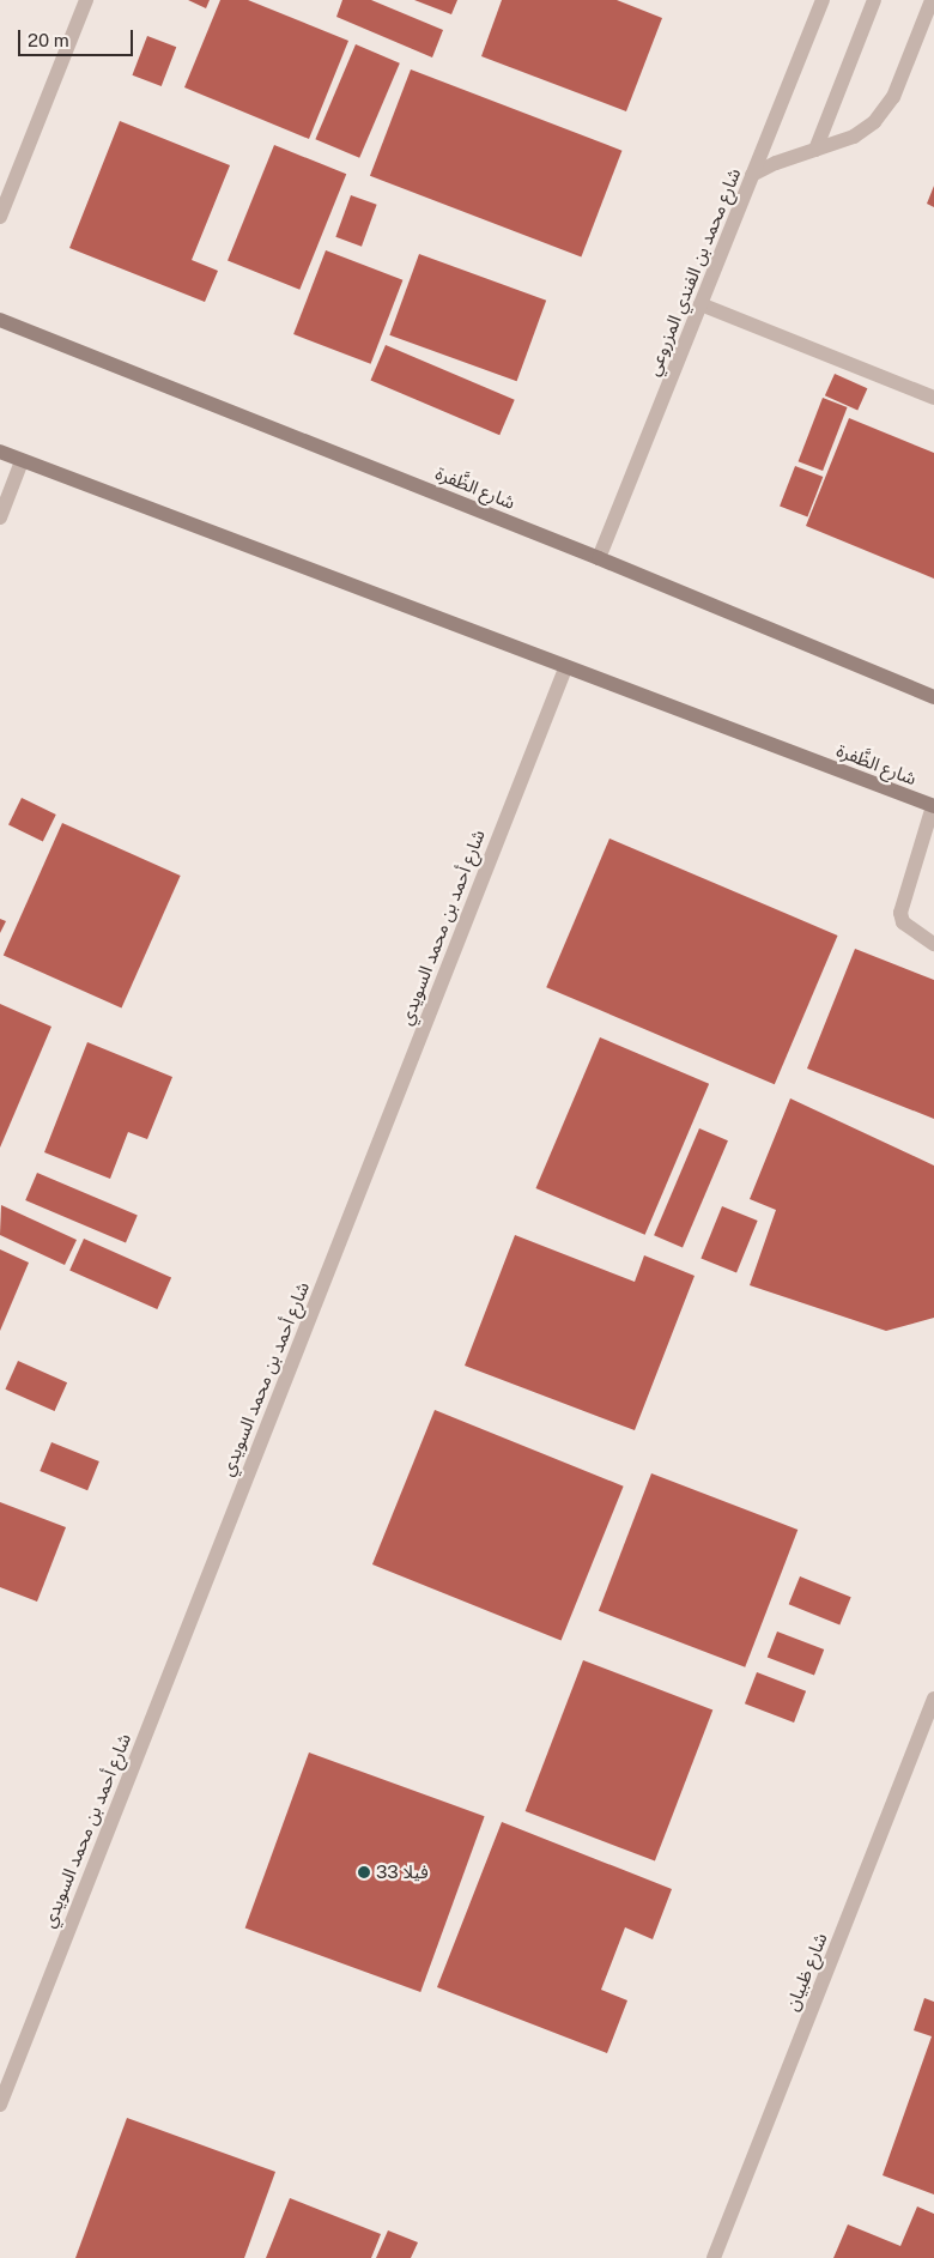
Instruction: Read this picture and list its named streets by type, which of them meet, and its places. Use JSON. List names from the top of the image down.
{
  "streets": {
    "main road": ["شارع الظَّفرة"],
    "street": ["شارع محمد بن الفندي المزروعي", "شارع أحمد بن محمد السويدي", "شارع ظبيان"]
  },
  "crossings": [
    ["شارع محمد بن الفندي المزروعي", "شارع الظَّفرة"],
    ["شارع الظَّفرة", "شارع أحمد بن محمد السويدي"]
  ],
  "places": ["فيلا 33"],
  "scale_bar": "20 m"
}
